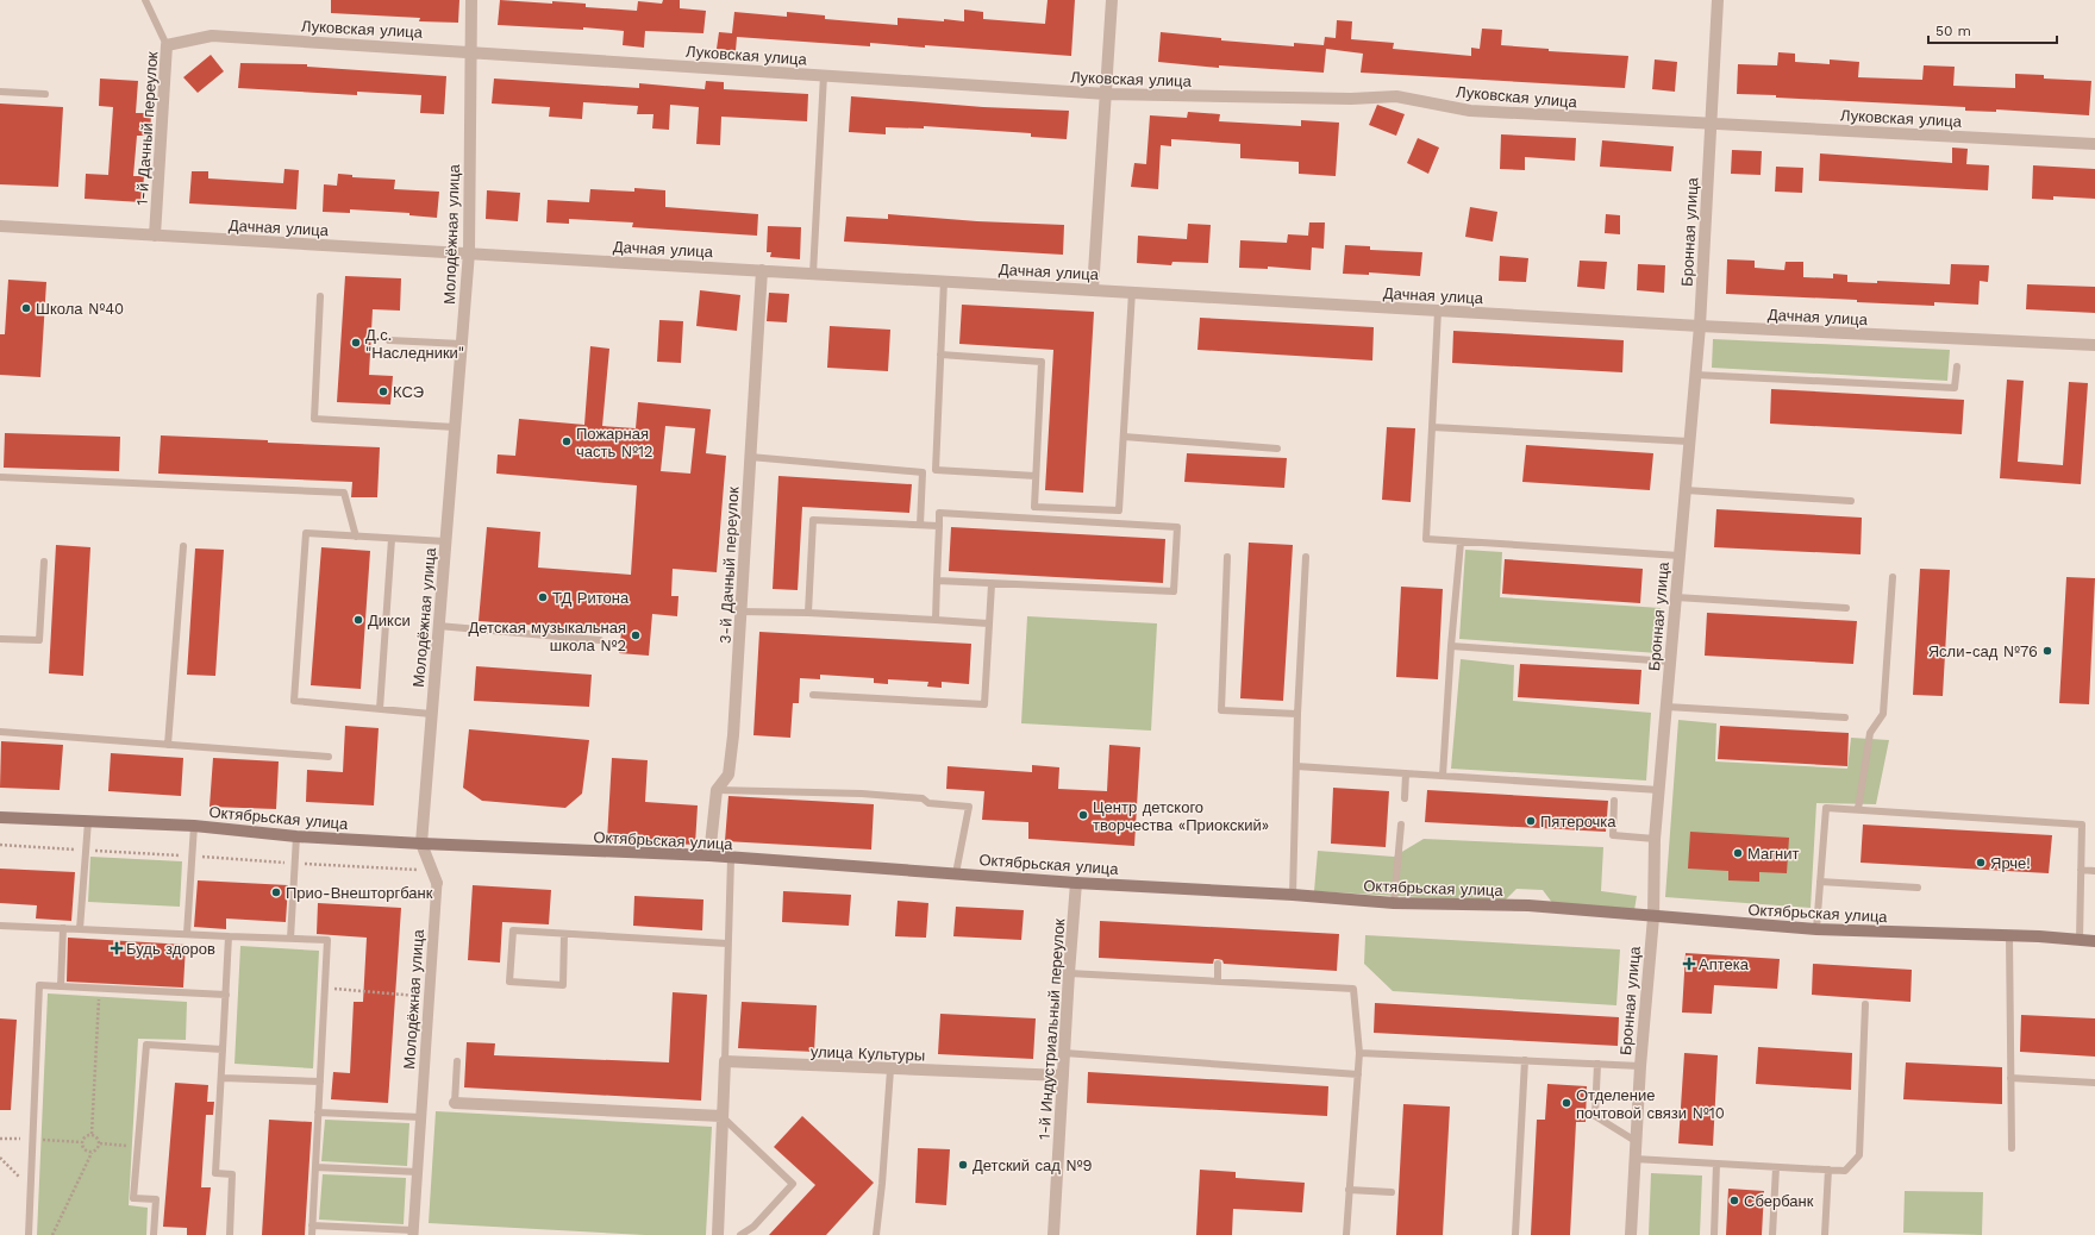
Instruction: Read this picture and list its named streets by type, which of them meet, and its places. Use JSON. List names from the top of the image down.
{
  "streets": {
    "main road": ["Октябрьская улица"],
    "street": [
      "Луковская улица",
      "1-й Дачный переулок",
      "Дачная улица",
      "Бронная улица",
      "Молодёжная улица",
      "3-й Дачный переулок",
      "1-й Индустриальный переулок",
      "улица Культуры"
    ]
  },
  "crossings": [
    ["Луковская улица", "1-й Дачный переулок"],
    ["Луковская улица", "Бронная улица"],
    ["Луковская улица", "Молодёжная улица"],
    ["1-й Дачный переулок", "Дачная улица"],
    ["Дачная улица", "Бронная улица"],
    ["Дачная улица", "Молодёжная улица"],
    ["Дачная улица", "3-й Дачный переулок"],
    ["Бронная улица", "Октябрьская улица"],
    ["Молодёжная улица", "Октябрьская улица"],
    ["3-й Дачный переулок", "Октябрьская улица"],
    ["Октябрьская улица", "1-й Индустриальный переулок"],
    ["1-й Индустриальный переулок", "улица Культуры"]
  ],
  "places": {
    "other": [
      "Школа №40",
      "Д.с. \"Наследники\"",
      "КСЭ",
      "Пожарная часть №12",
      "ТД Ритона",
      "Дикси",
      "Детская музыкальная школа №2",
      "Ясли-сад №76",
      "Центр детского творчества «Приокский»",
      "Пятерочка",
      "Магнит",
      "Ярче!",
      "Прио-Внешторгбанк",
      "Отделение почтовой связи №10",
      "Детский сад №9",
      "Сбербанк"
    ],
    "health": ["Будь здоров", "Аптека"]
  },
  "scale_bar": "50 m"
}
